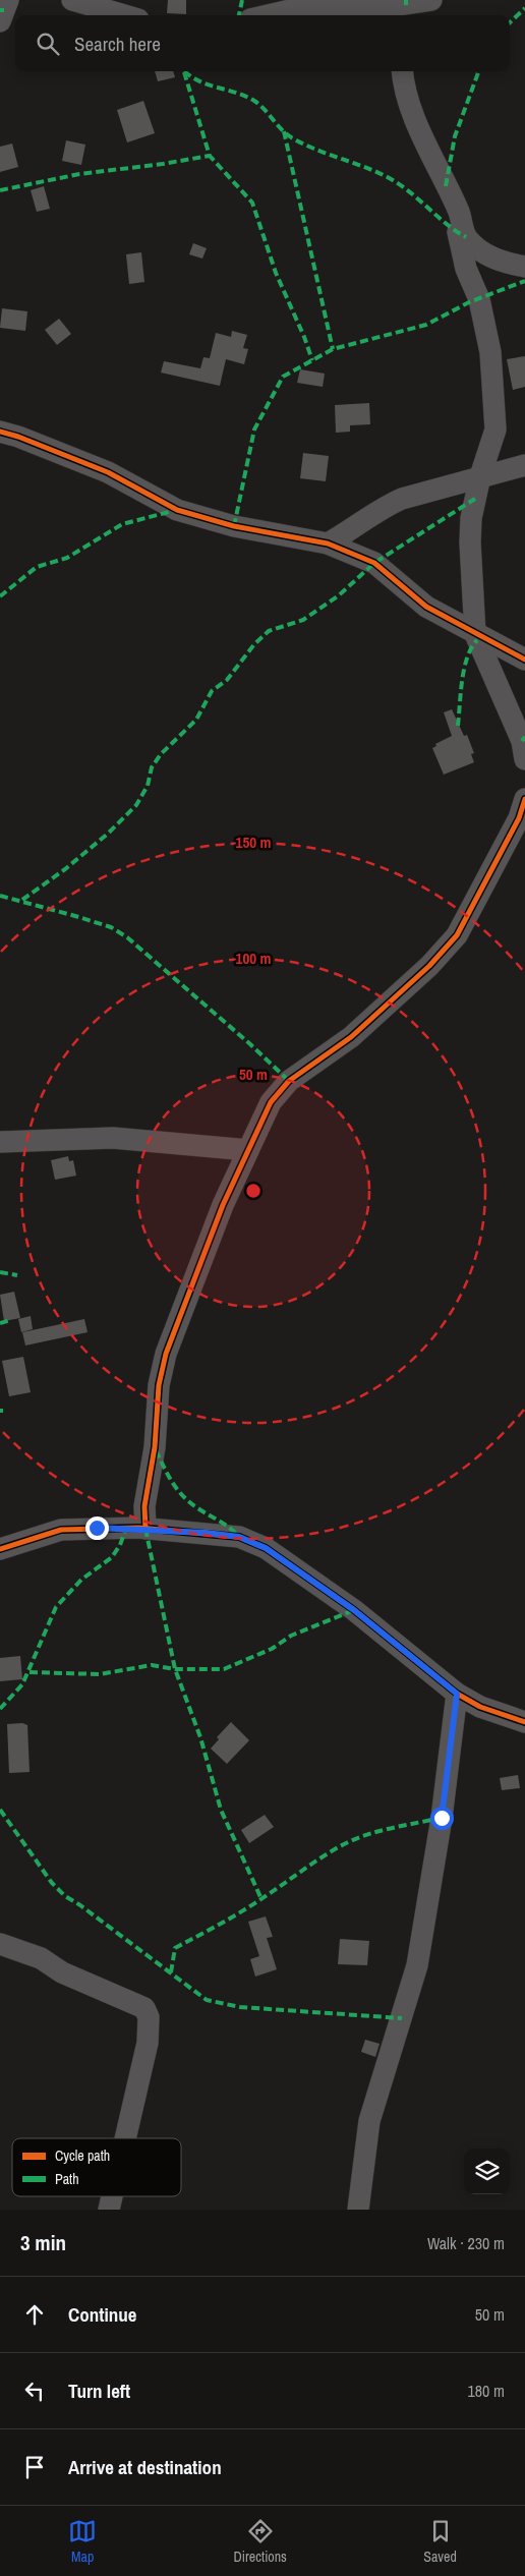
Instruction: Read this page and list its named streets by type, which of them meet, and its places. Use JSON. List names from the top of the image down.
{
  "legend": ["Cycle path", "Path"],
  "page": {
    "search": "Search here",
    "heading": ["3 min", "Walk · 230 m"],
    "list": [
      ["Continue", "50 m"],
      ["Turn left", "180 m"],
      "Arrive at destination"
    ],
    "nav": ["Map", "Directions", "Saved"]
  },
  "rings": ["150 m", "100 m", "50 m"]
}
